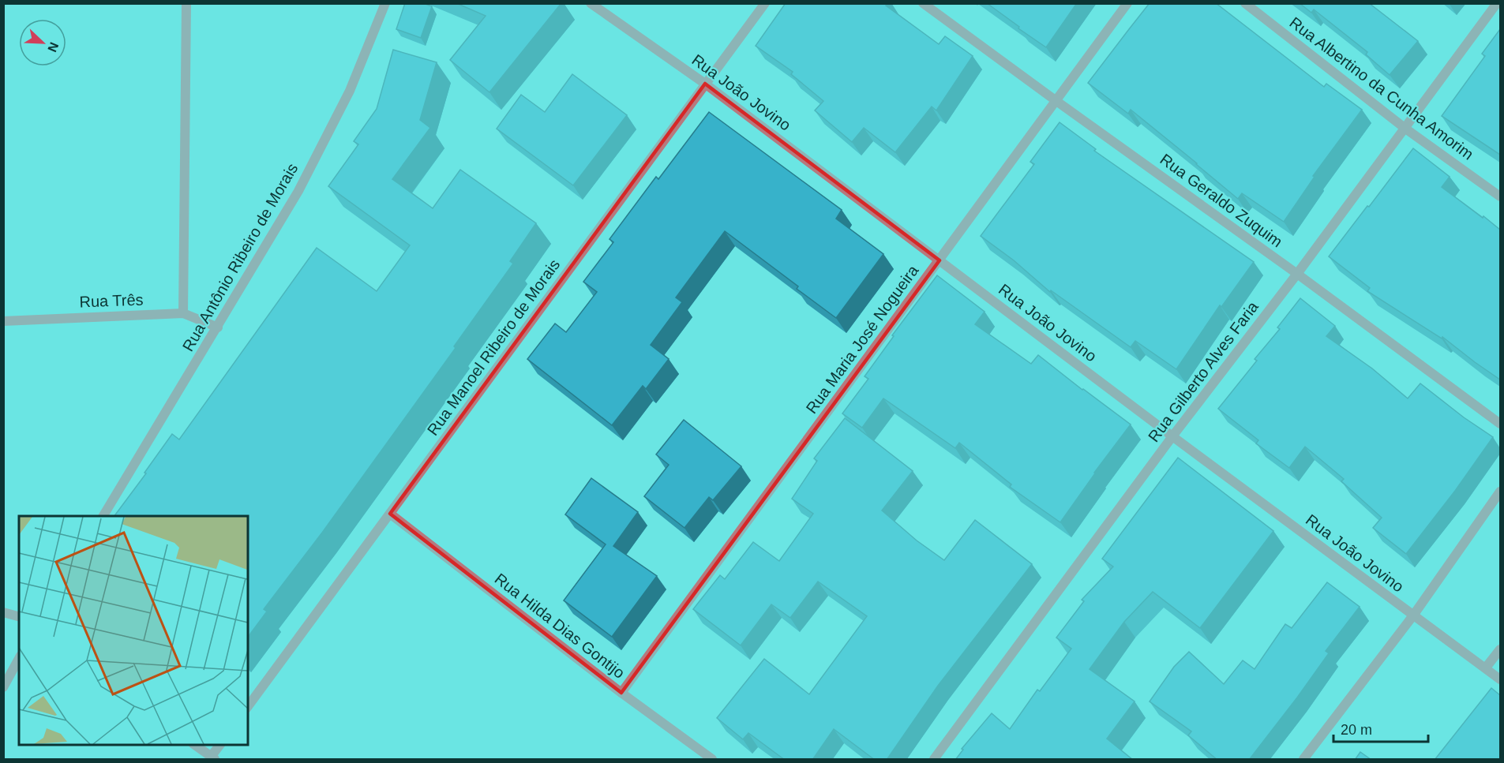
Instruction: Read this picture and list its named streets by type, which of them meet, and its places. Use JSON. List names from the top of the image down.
{
  "streets": {
    "street": [
      "Rua Albertino da Cunha Amorim",
      "Rua João Jovino",
      "Rua Geraldo Zuquim",
      "Rua Antônio Ribeiro de Morais",
      "Rua Três",
      "Rua Maria José Nogueira",
      "Rua Manoel Ribeiro de Morais",
      "Rua Gilberto Alves Faria",
      "Rua Hilda Dias Gontijo"
    ]
  },
  "crossings": [
    ["Rua Albertino da Cunha Amorim", "Rua Gilberto Alves Faria"],
    ["Rua João Jovino", "Rua Maria José Nogueira"],
    ["Rua João Jovino", "Rua Manoel Ribeiro de Morais"],
    ["Rua João Jovino", "Rua Gilberto Alves Faria"],
    ["Rua Geraldo Zuquim", "Rua Maria José Nogueira"],
    ["Rua Geraldo Zuquim", "Rua Gilberto Alves Faria"],
    ["Rua Antônio Ribeiro de Morais", "Rua Três"],
    ["Rua Maria José Nogueira", "Rua Hilda Dias Gontijo"],
    ["Rua Manoel Ribeiro de Morais", "Rua Hilda Dias Gontijo"]
  ],
  "scale_bar": "20 m",
  "north": "bottom right"
}
